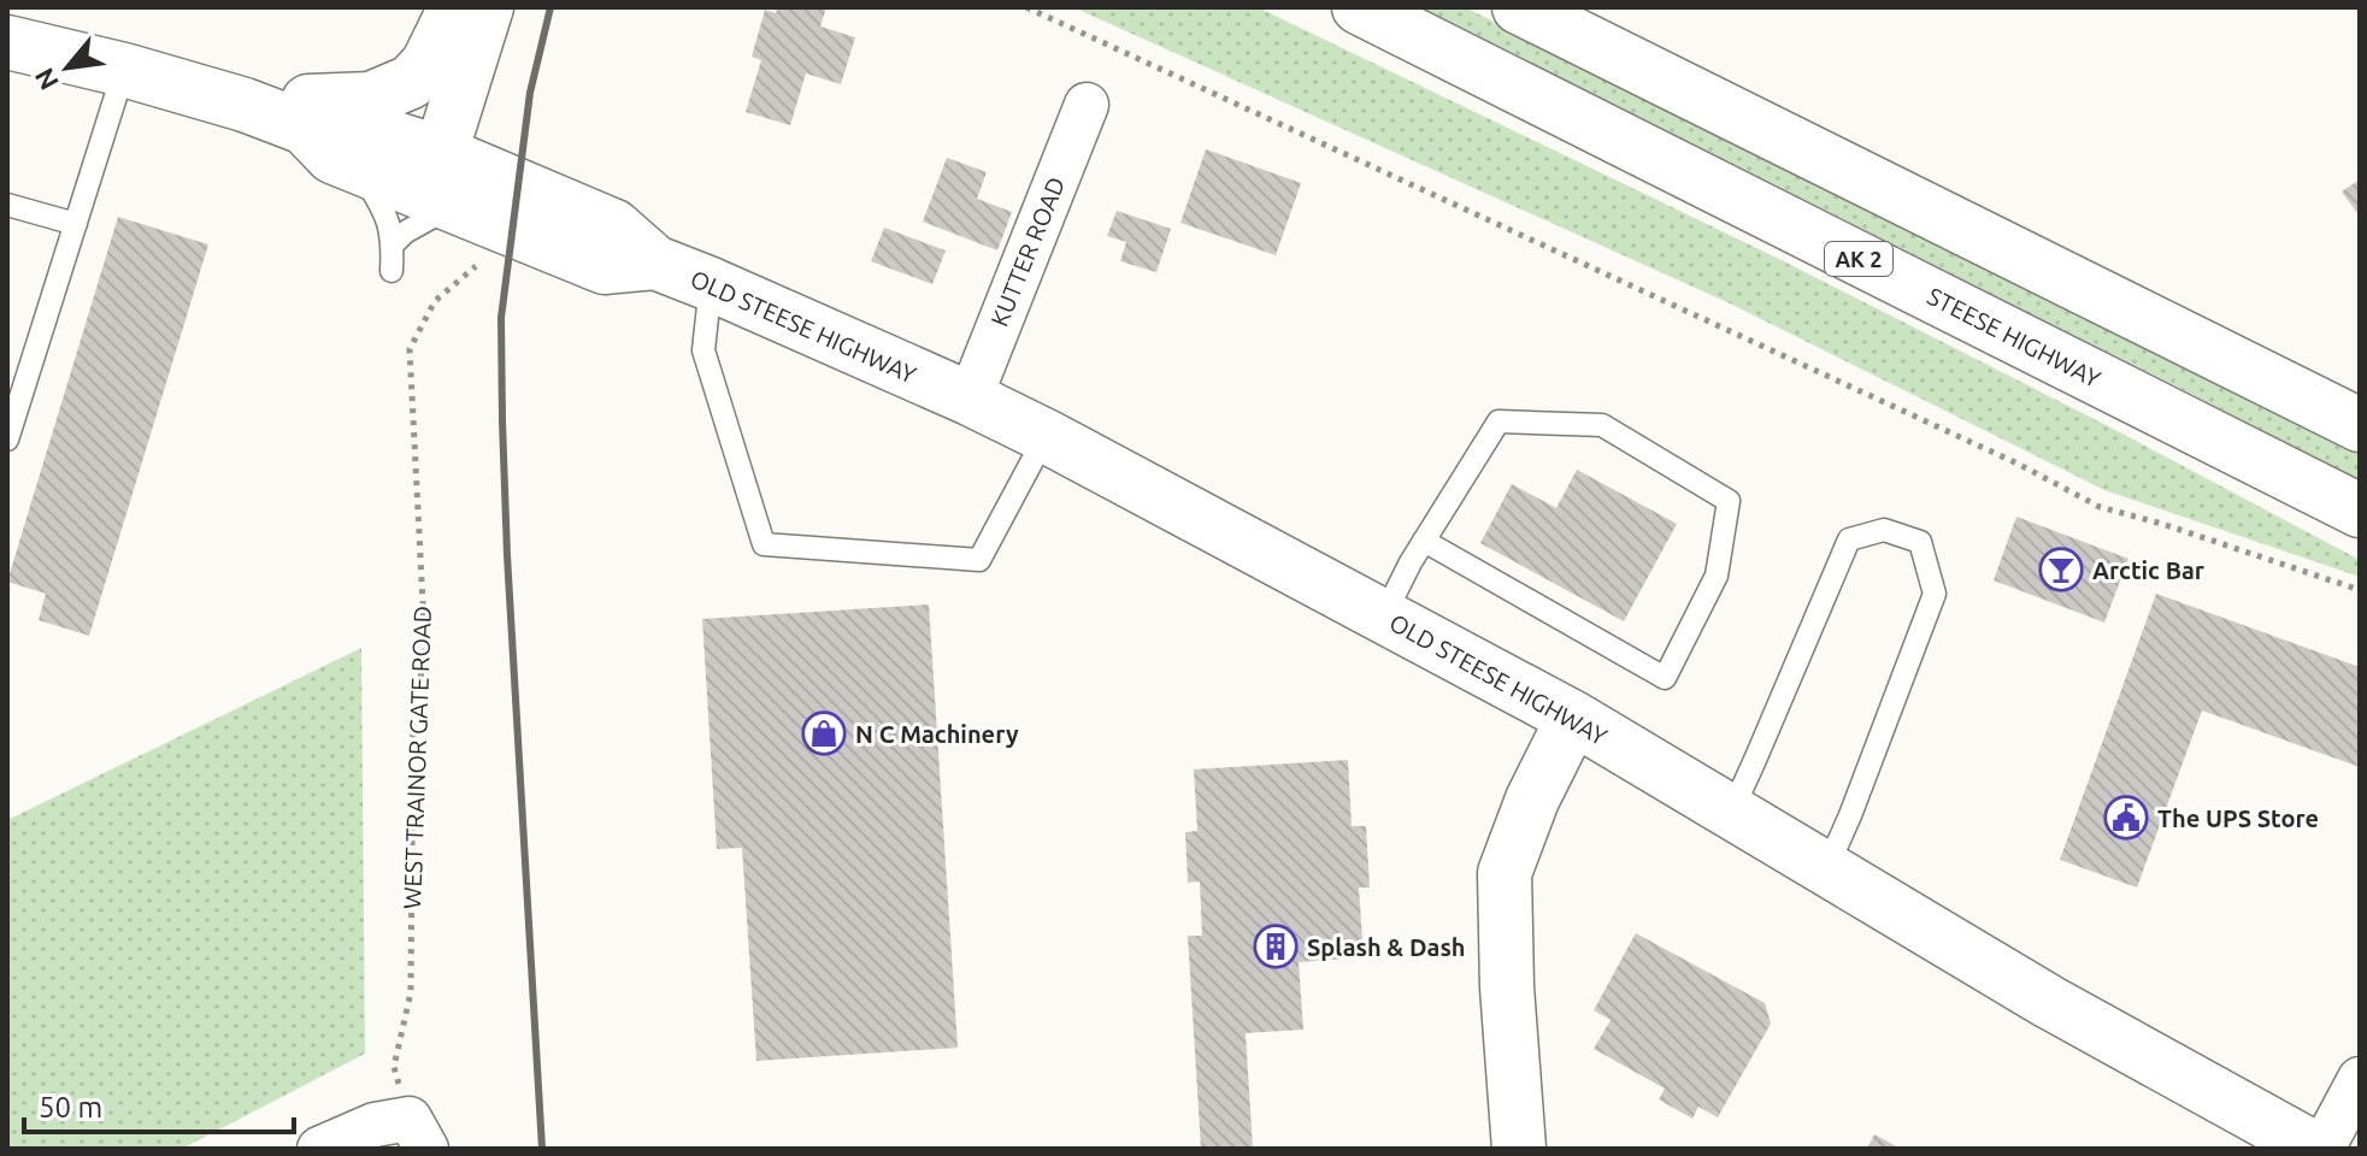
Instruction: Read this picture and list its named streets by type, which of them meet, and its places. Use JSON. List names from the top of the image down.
{
  "streets": {
    "main road": ["AK 2", "OLD STEESE HIGHWAY", "STEESE HIGHWAY"],
    "street": ["KUTTER ROAD"],
    "path": ["WEST TRAINOR GATE ROAD"]
  },
  "crossings": [
    ["KUTTER ROAD", "OLD STEESE HIGHWAY"]
  ],
  "places": {
    "bar": ["Arctic Bar"],
    "shop": ["N C Machinery"],
    "public building": ["The UPS Store"],
    "building": ["Splash & Dash"]
  },
  "scale_bar": "50 m",
  "north": "bottom left"
}
